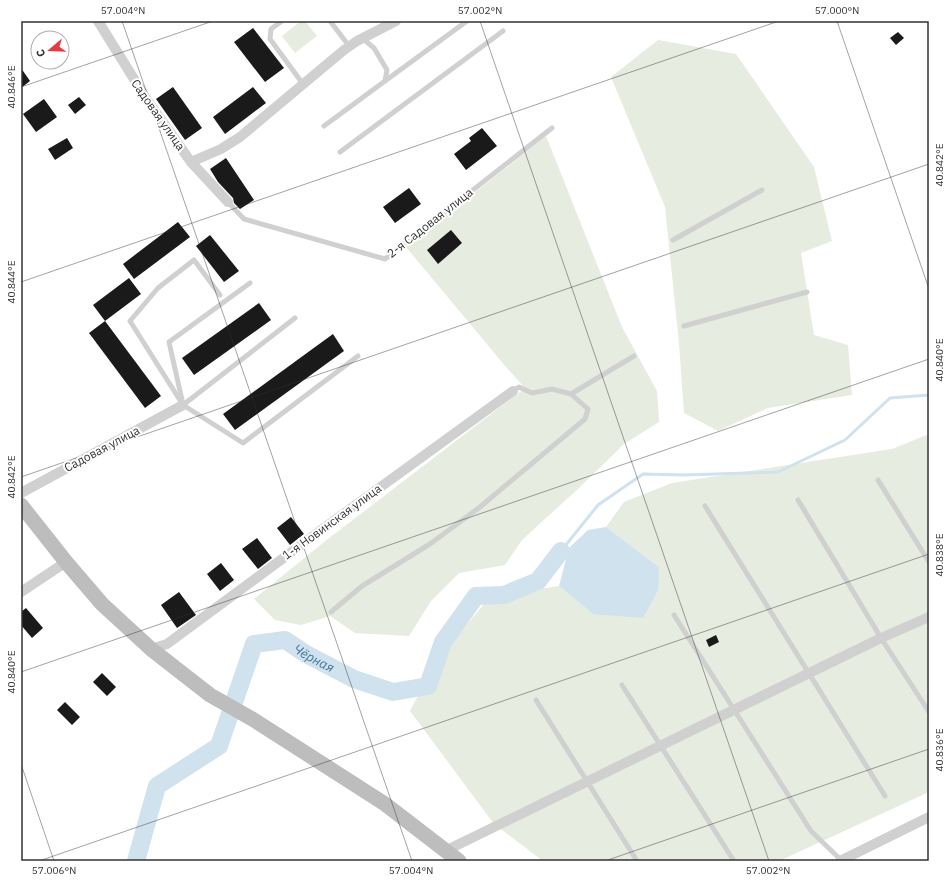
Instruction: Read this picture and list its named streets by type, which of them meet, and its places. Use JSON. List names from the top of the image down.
{
  "streets": {
    "street": ["Садовая улица", "1-я Новинская улица"],
    "lane": ["2-я Садовая улица"]
  },
  "crossings": [
    ["Садовая улица", "2-я Садовая улица"]
  ],
  "water": ["Чёрная"],
  "north": "left",
  "coordinates": [
    "57.004°N",
    "57.002°N",
    "57.000°N",
    "40.846°E",
    "40.842°E",
    "40.844°E",
    "40.840°E",
    "40.838°E",
    "40.836°E",
    "57.006°N"
  ]
}
